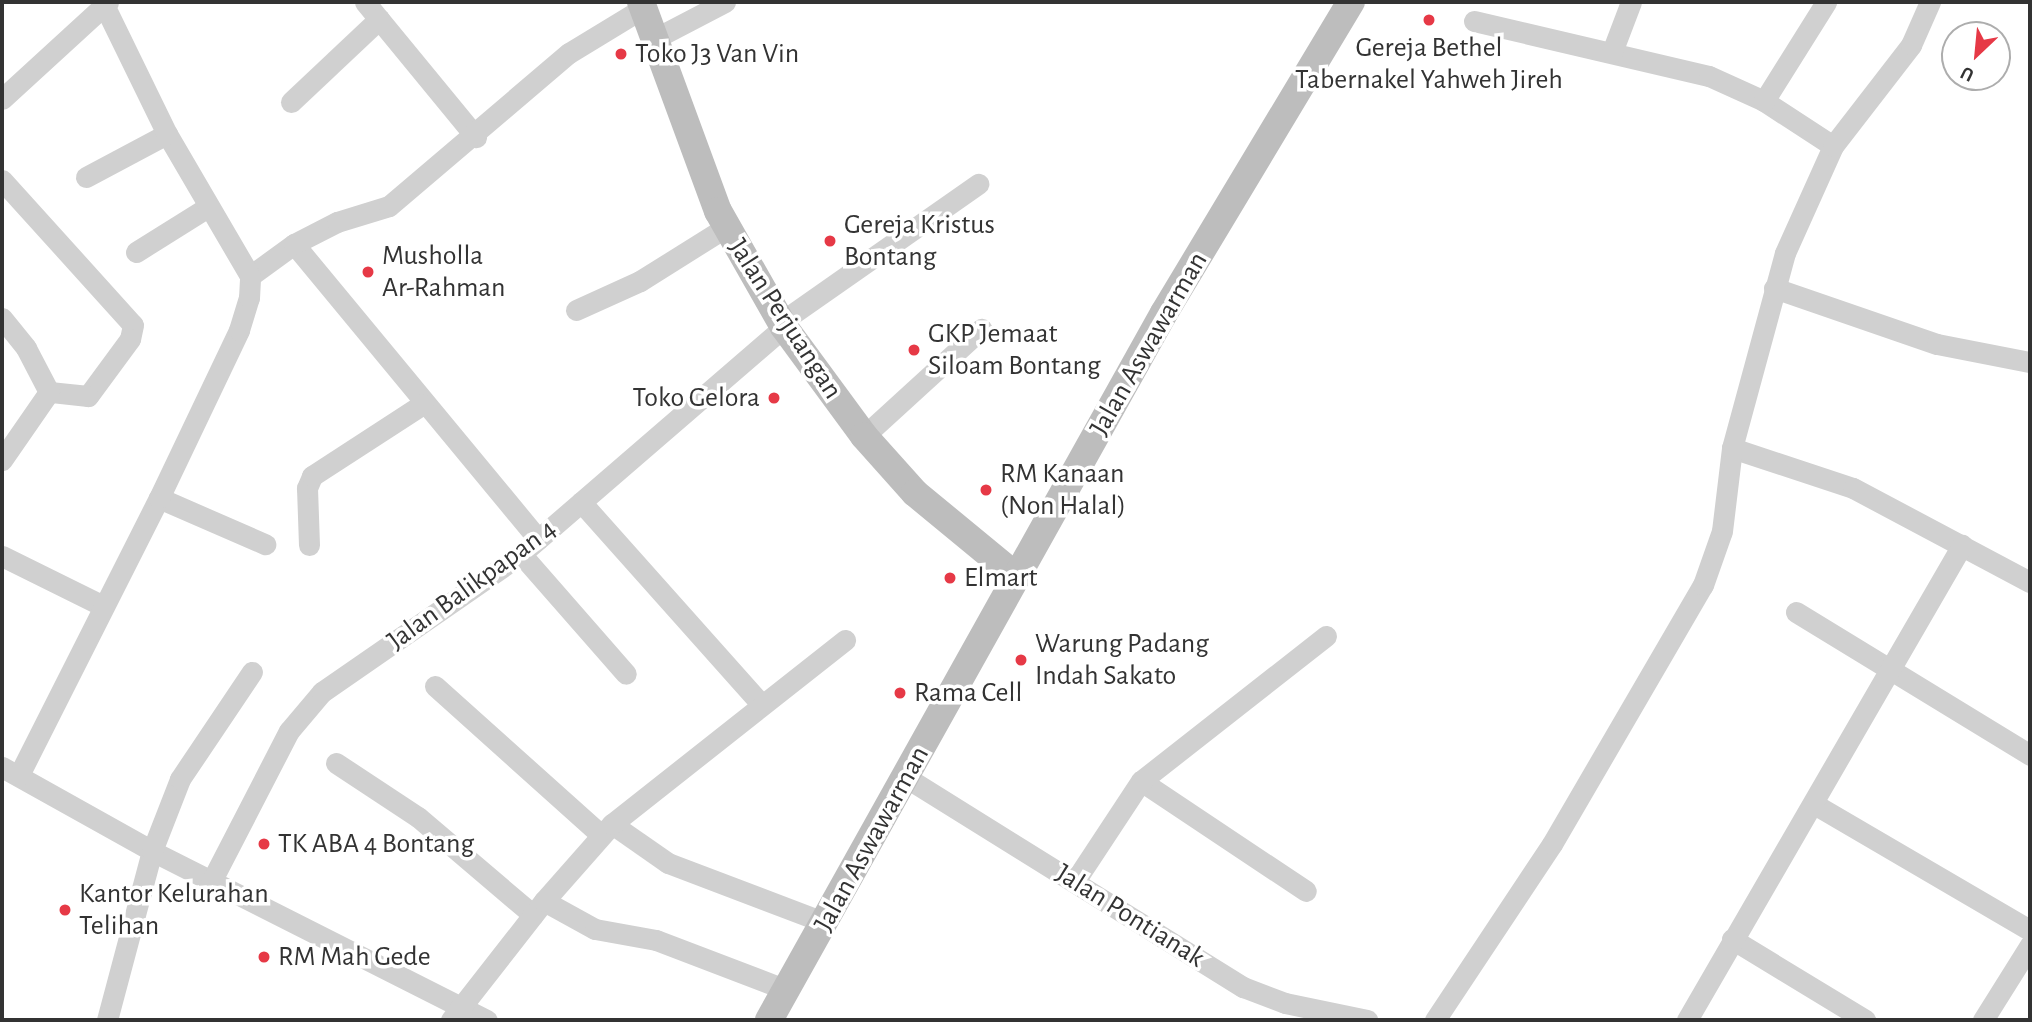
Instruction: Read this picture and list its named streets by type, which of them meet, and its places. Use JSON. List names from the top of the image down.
{
  "streets": {
    "street": [
      "Jalan Perjuangan",
      "Jalan Aswawarman",
      "Jalan Balikpapan 4",
      "Jalan Pontianak"
    ]
  },
  "crossings": [
    ["Jalan Perjuangan", "Jalan Aswawarman"],
    ["Jalan Perjuangan", "Jalan Balikpapan 4"],
    ["Jalan Aswawarman", "Jalan Pontianak"]
  ],
  "places": [
    "Gereja Bethel Tabernakel Yahweh Jireh",
    "Toko J3 Van Vin",
    "Gereja Kristus Bontang",
    "Musholla Ar-Rahman",
    "GKP Jemaat Siloam Bontang",
    "Toko Gelora",
    "RM Kanaan (Non Halal)",
    "Elmart",
    "Warung Padang Indah Sakato",
    "Rama Cell",
    "TK ABA 4 Bontang",
    "Kantor Kelurahan Telihan",
    "RM Mah Gede"
  ],
  "north": "bottom left"
}
